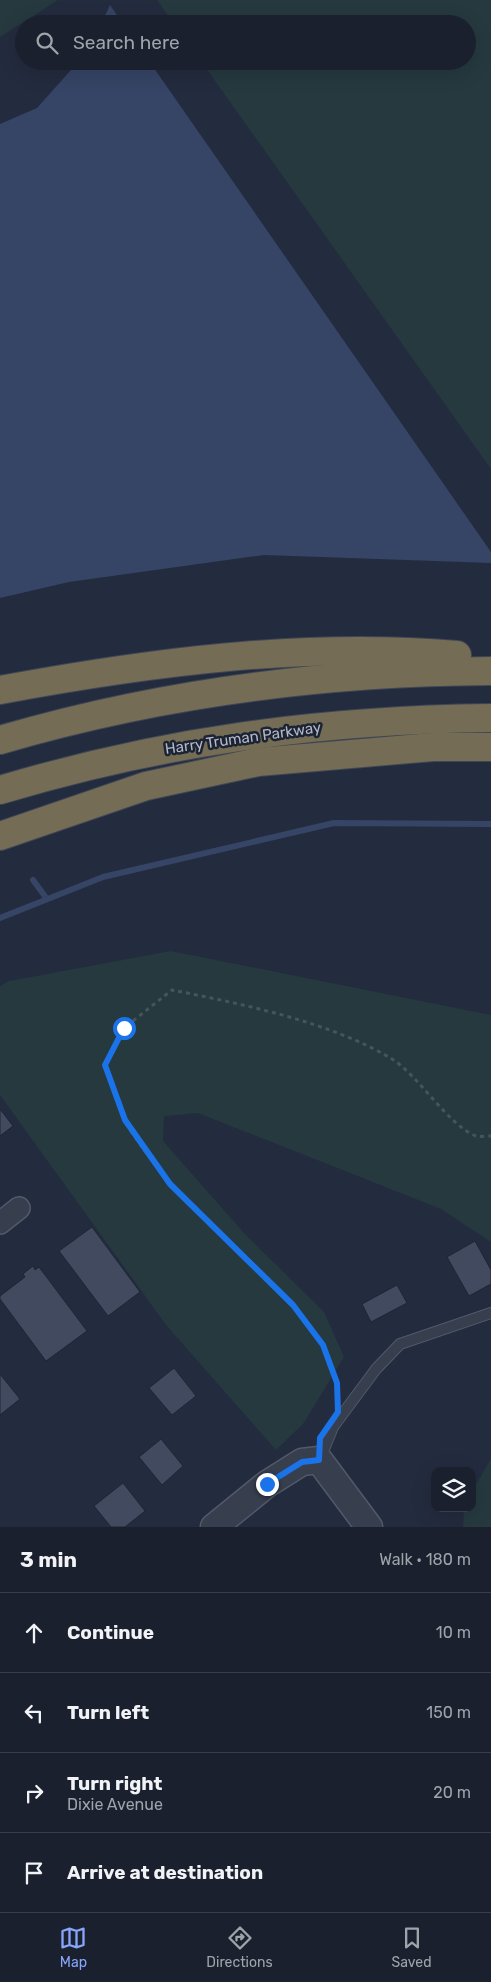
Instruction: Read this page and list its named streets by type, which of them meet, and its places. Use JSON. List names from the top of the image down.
{
  "streets": {
    "highway": ["Harry Truman Parkway"]
  },
  "page": {
    "search": "Search here",
    "heading": ["3 min", "Walk · 180 m"],
    "list": [
      ["Continue", "10 m"],
      ["Turn left", "150 m"],
      ["Turn right", "Dixie Avenue", "20 m"],
      "Arrive at destination"
    ],
    "nav": ["Map", "Directions", "Saved"]
  }
}
